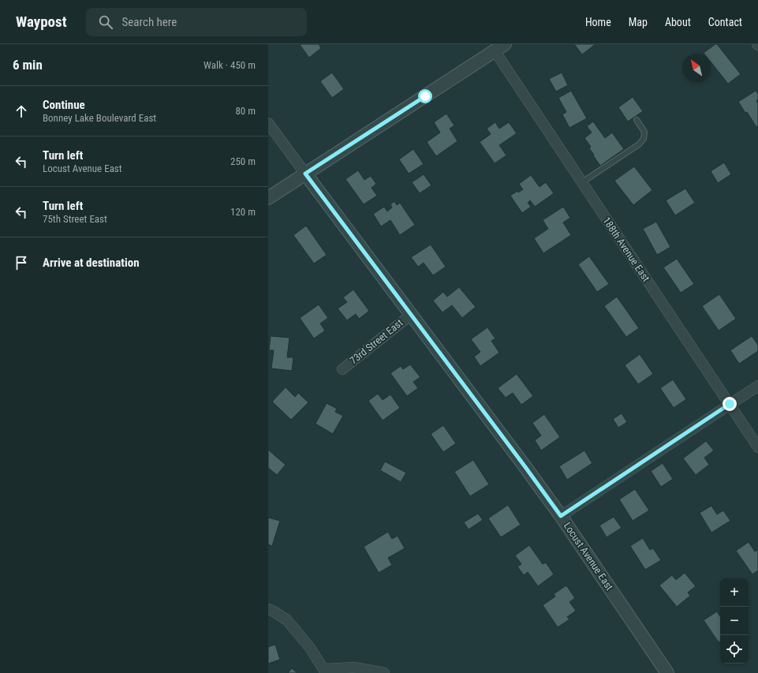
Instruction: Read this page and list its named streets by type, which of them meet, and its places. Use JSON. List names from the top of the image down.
{
  "streets": {
    "street": ["188th Avenue East", "73rd Street East", "Locust Avenue East"]
  },
  "crossings": [
    ["73rd Street East", "Locust Avenue East"]
  ],
  "north": "top left",
  "page": {
    "header": "Waypost",
    "search": "Search here",
    "nav": [
      "Home",
      "Map",
      "About",
      "Contact"
    ],
    "heading": ["6 min", "Walk · 450 m"],
    "list": [
      ["Continue", "Bonney Lake Boulevard East", "80 m"],
      ["Turn left", "Locust Avenue East", "250 m"],
      ["Turn left", "75th Street East", "120 m"],
      "Arrive at destination"
    ],
    "map_buttons": ["+", "−"]
  }
}
